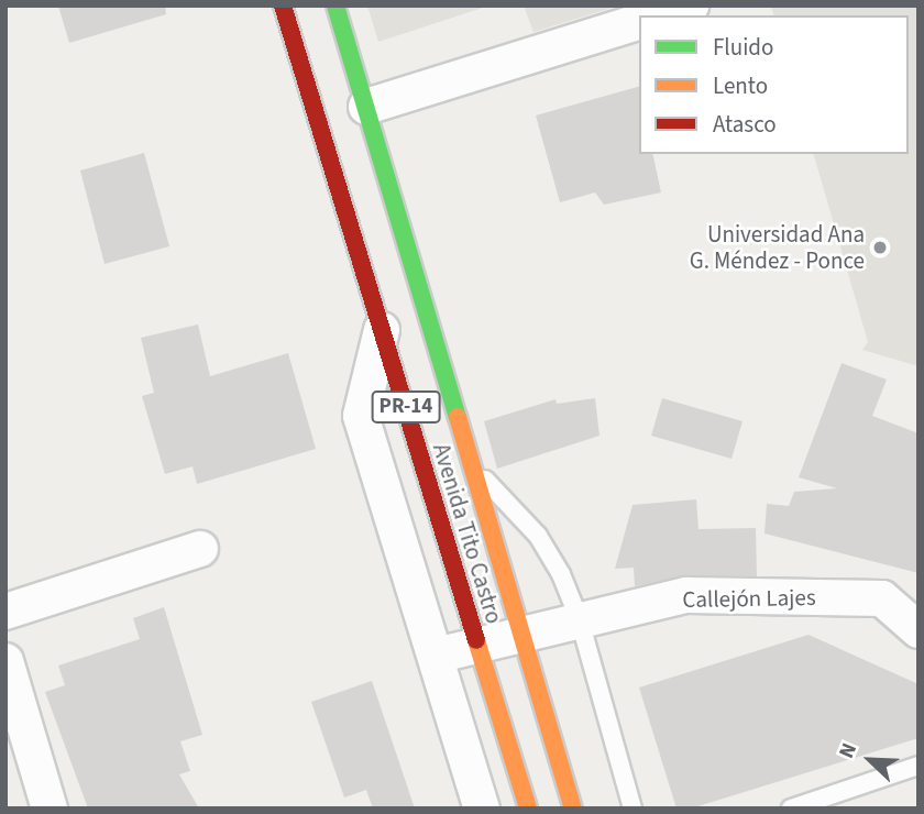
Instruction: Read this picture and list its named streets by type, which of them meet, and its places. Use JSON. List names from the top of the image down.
{
  "streets": {
    "main road": ["PR-14", "Avenida Tito Castro"],
    "street": ["Callejón Lajes"]
  },
  "crossings": [
    ["Avenida Tito Castro", "Callejón Lajes"]
  ],
  "places": ["Universidad Ana G. Méndez - Ponce"],
  "legend": ["Fluido", "Lento", "Atasco"],
  "north": "top left"
}
